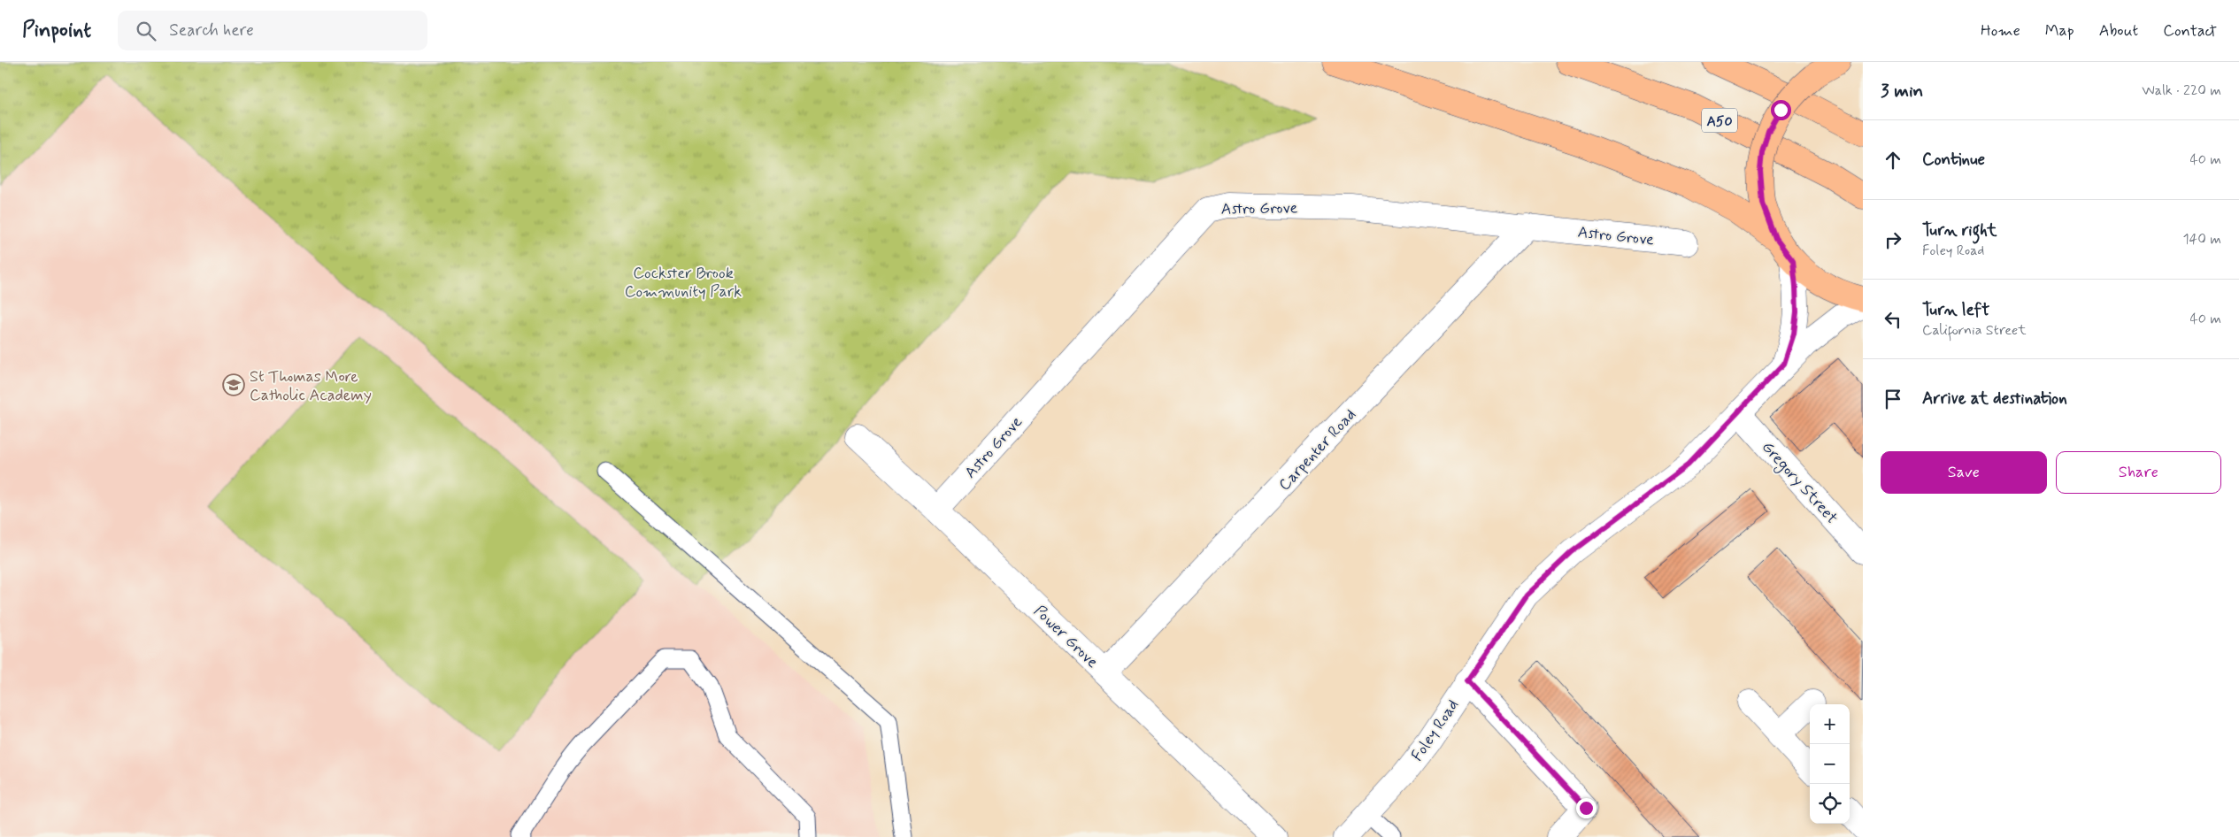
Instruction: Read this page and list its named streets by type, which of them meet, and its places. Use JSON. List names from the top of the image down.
{
  "streets": {
    "main road": ["A50"],
    "street": [
      "Astro Grove",
      "Carpenter Road",
      "Gregory Street",
      "Power Grove",
      "Foley Road"
    ]
  },
  "crossings": [
    ["Astro Grove", "Carpenter Road"],
    ["Astro Grove", "Power Grove"],
    ["Carpenter Road", "Power Grove"],
    ["Gregory Street", "Foley Road"]
  ],
  "parks": ["Cockster Brook Community Park"],
  "places": {
    "school or university": ["St Thomas More Catholic Academy"]
  },
  "page": {
    "header": "Pinpoint",
    "search": "Search here",
    "nav": [
      "Home",
      "Map",
      "About",
      "Contact"
    ],
    "heading": ["3 min", "Walk · 220 m"],
    "list": [
      ["Continue", "40 m"],
      ["Turn right", "Foley Road", "140 m"],
      ["Turn left", "California Street", "40 m"],
      "Arrive at destination"
    ],
    "buttons": ["Save", "Share"],
    "map_buttons": ["+", "−"]
  }
}
